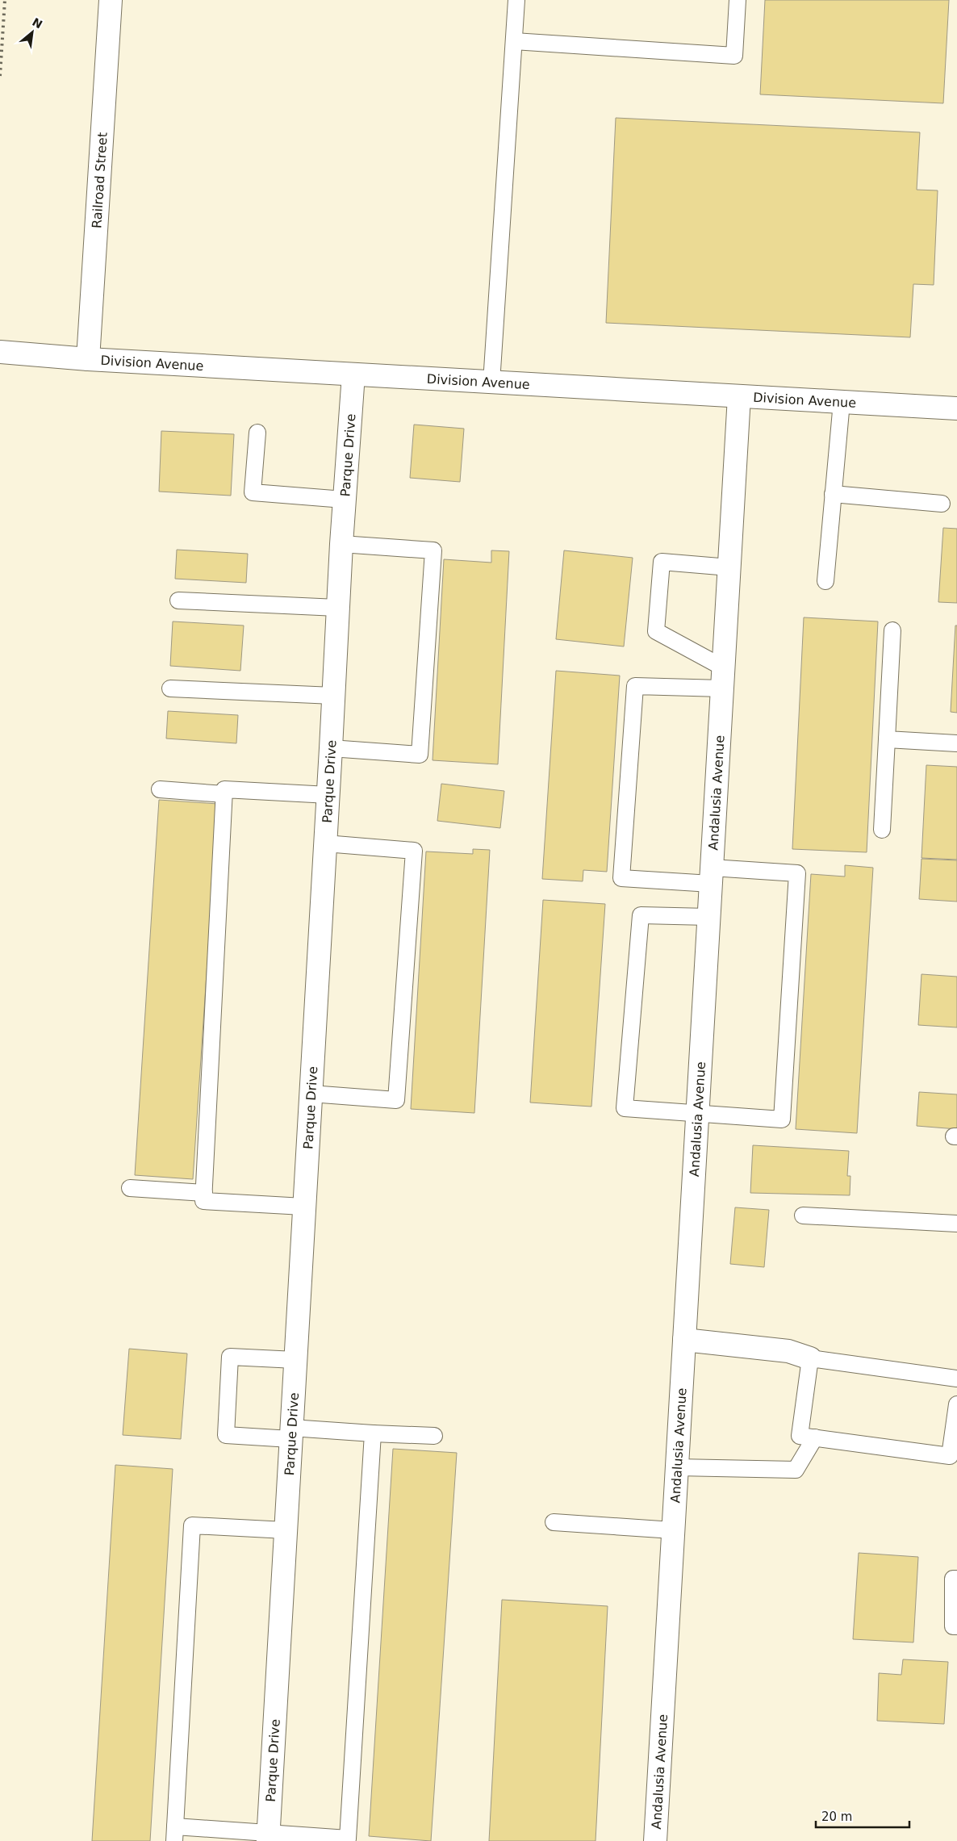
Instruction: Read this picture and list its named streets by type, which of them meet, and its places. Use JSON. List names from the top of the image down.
{
  "streets": {
    "street": [
      "Railroad Street",
      "Division Avenue",
      "Parque Drive",
      "Andalusia Avenue"
    ]
  },
  "crossings": [
    ["Railroad Street", "Division Avenue"],
    ["Division Avenue", "Parque Drive"],
    ["Division Avenue", "Andalusia Avenue"]
  ],
  "scale_bar": "20 m",
  "north": "top right"
}
